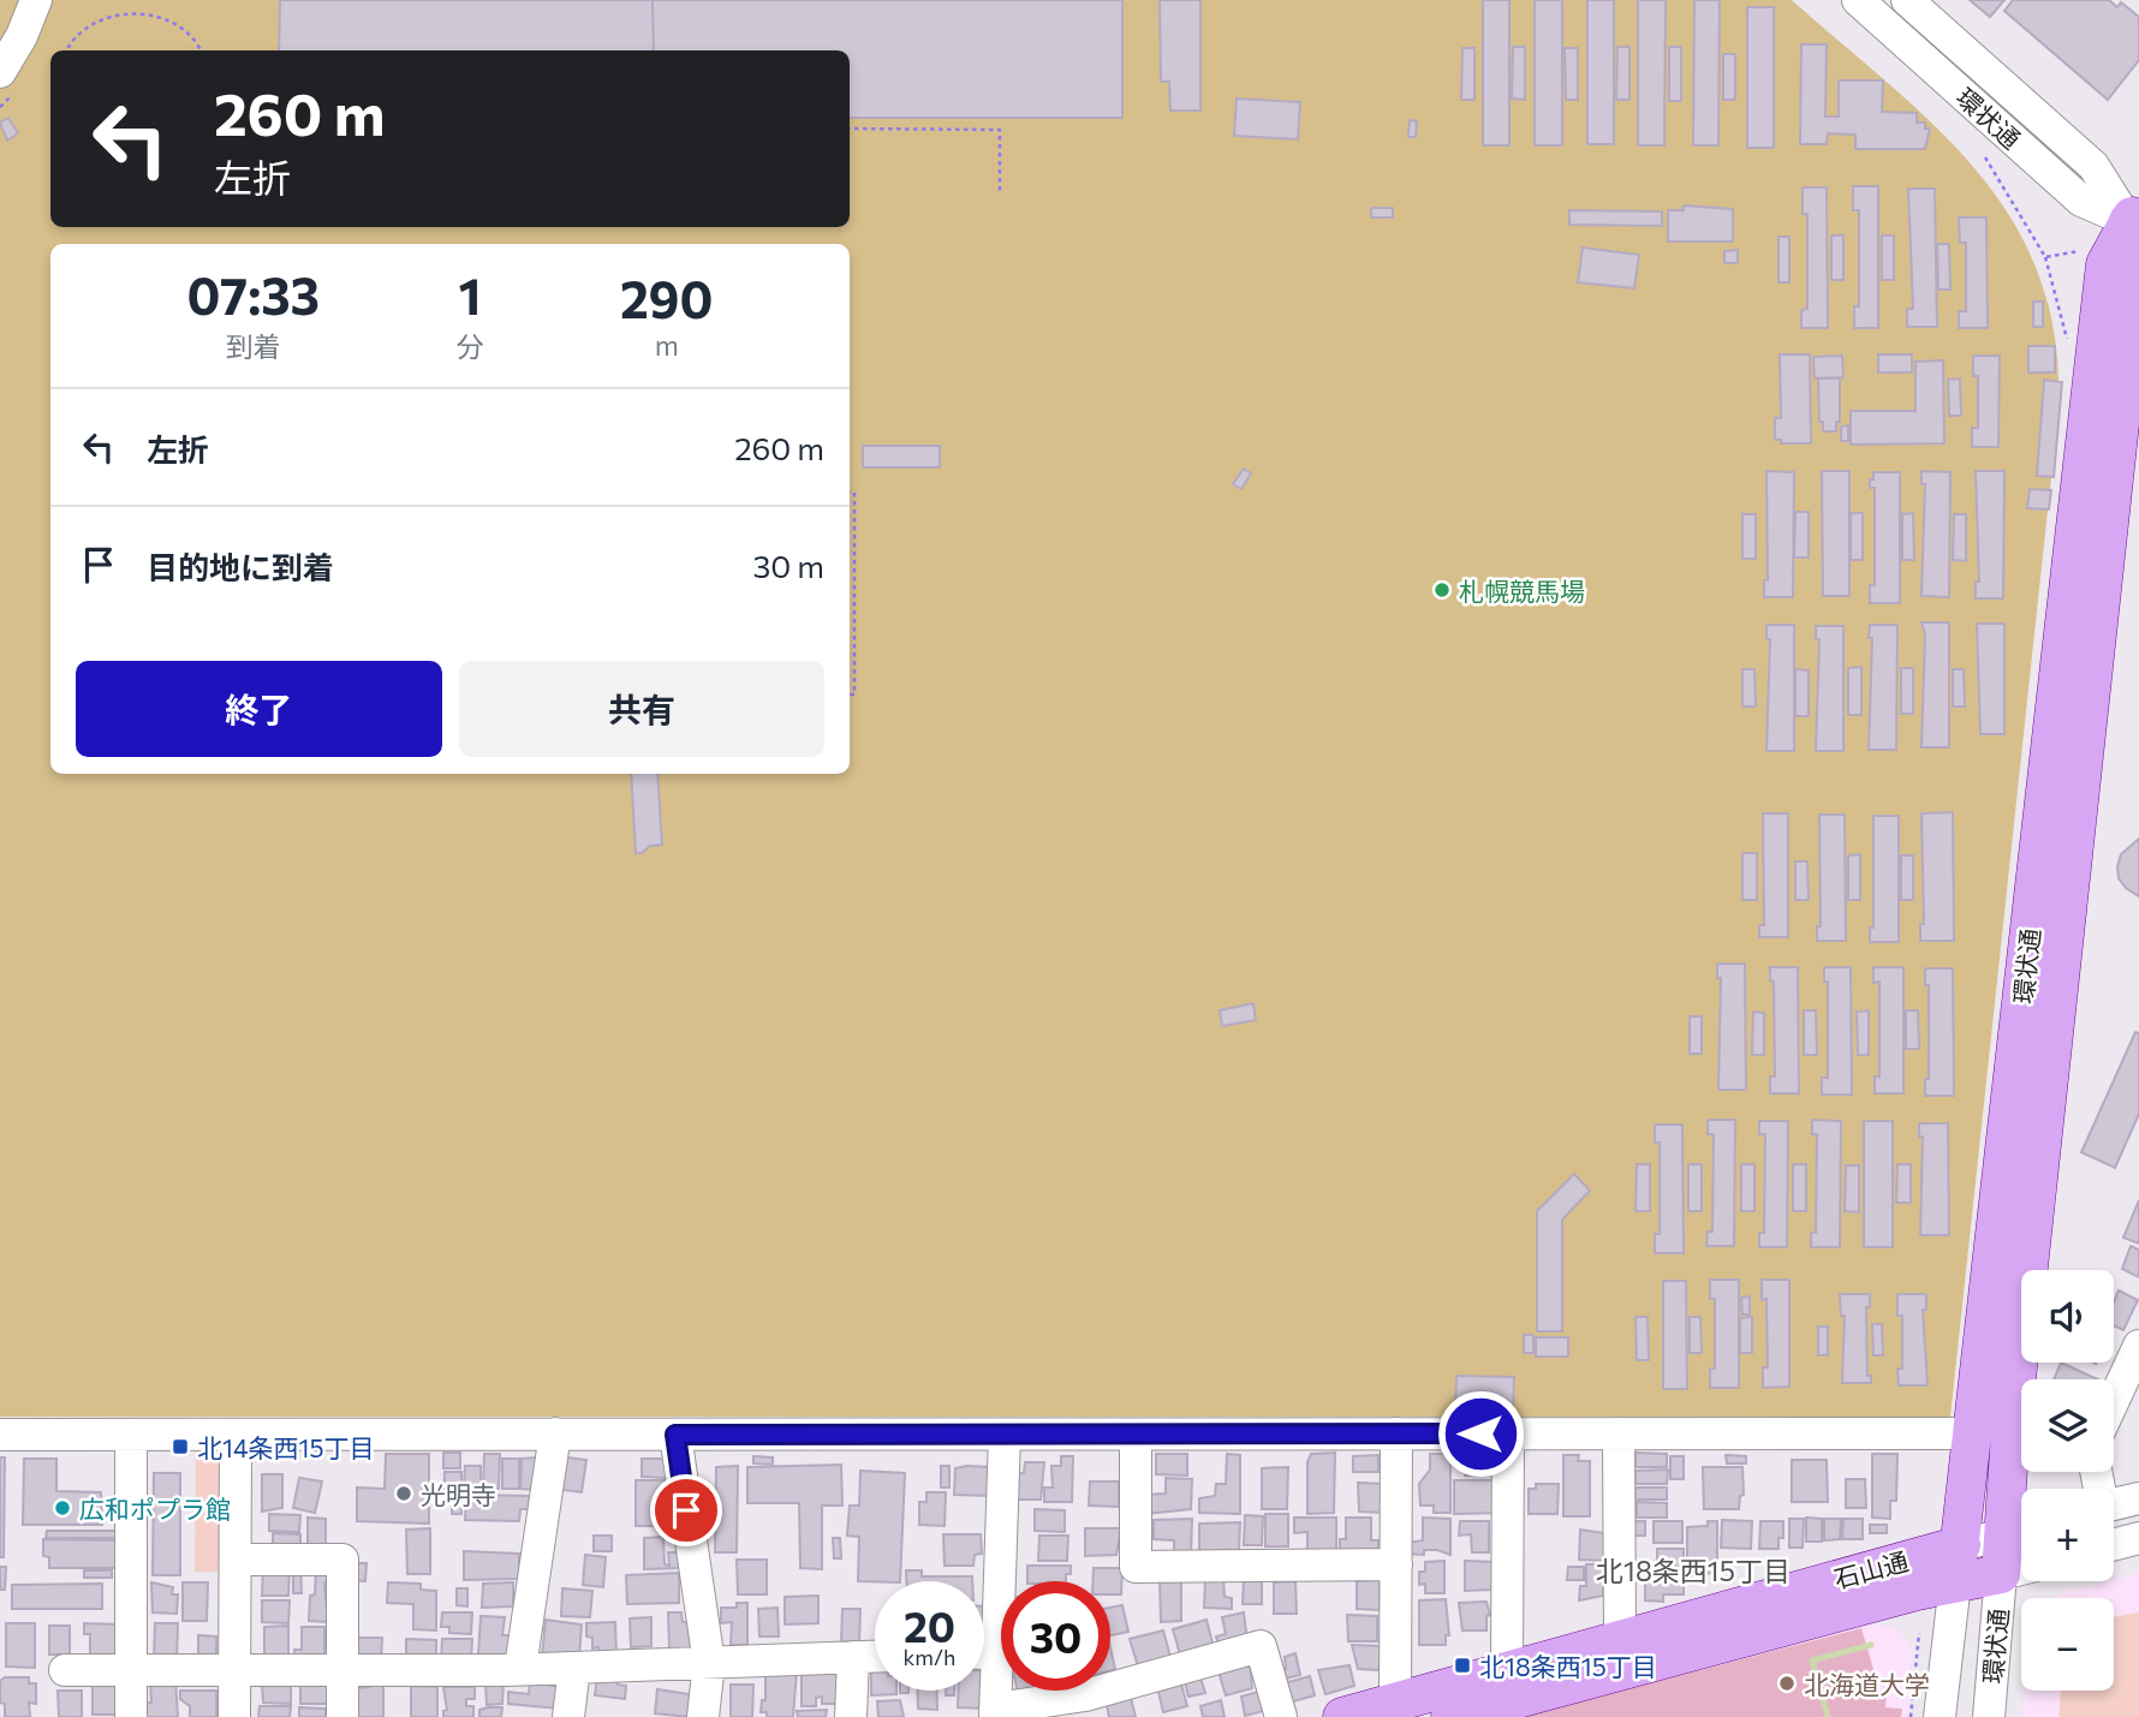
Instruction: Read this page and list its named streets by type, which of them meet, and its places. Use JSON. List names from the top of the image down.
{
  "streets": {
    "main road": ["環状通", "石山通"]
  },
  "crossings": [
    ["環状通", "石山通"]
  ],
  "districts": ["北18条西15丁目"],
  "places": {
    "other": [
      "札幌競馬場",
      "光明寺",
      "広和ポプラ館",
      "北海道大学"
    ],
    "transit": ["北14条西15丁目", "北18条西15丁目"]
  },
  "page": {
    "turn": ["260 m", "左折"],
    "eta": [
      "07:33",
      "到着",
      "1",
      "分",
      "290",
      "m"
    ],
    "list": [
      {
        "name": "左折",
        "value": "260 m"
      },
      {
        "name": "目的地に到着",
        "value": "30 m"
      }
    ],
    "buttons": ["終了", "共有"],
    "map_buttons": ["+", "−"],
    "speed": "20 km/h",
    "limit": "30"
  }
}
